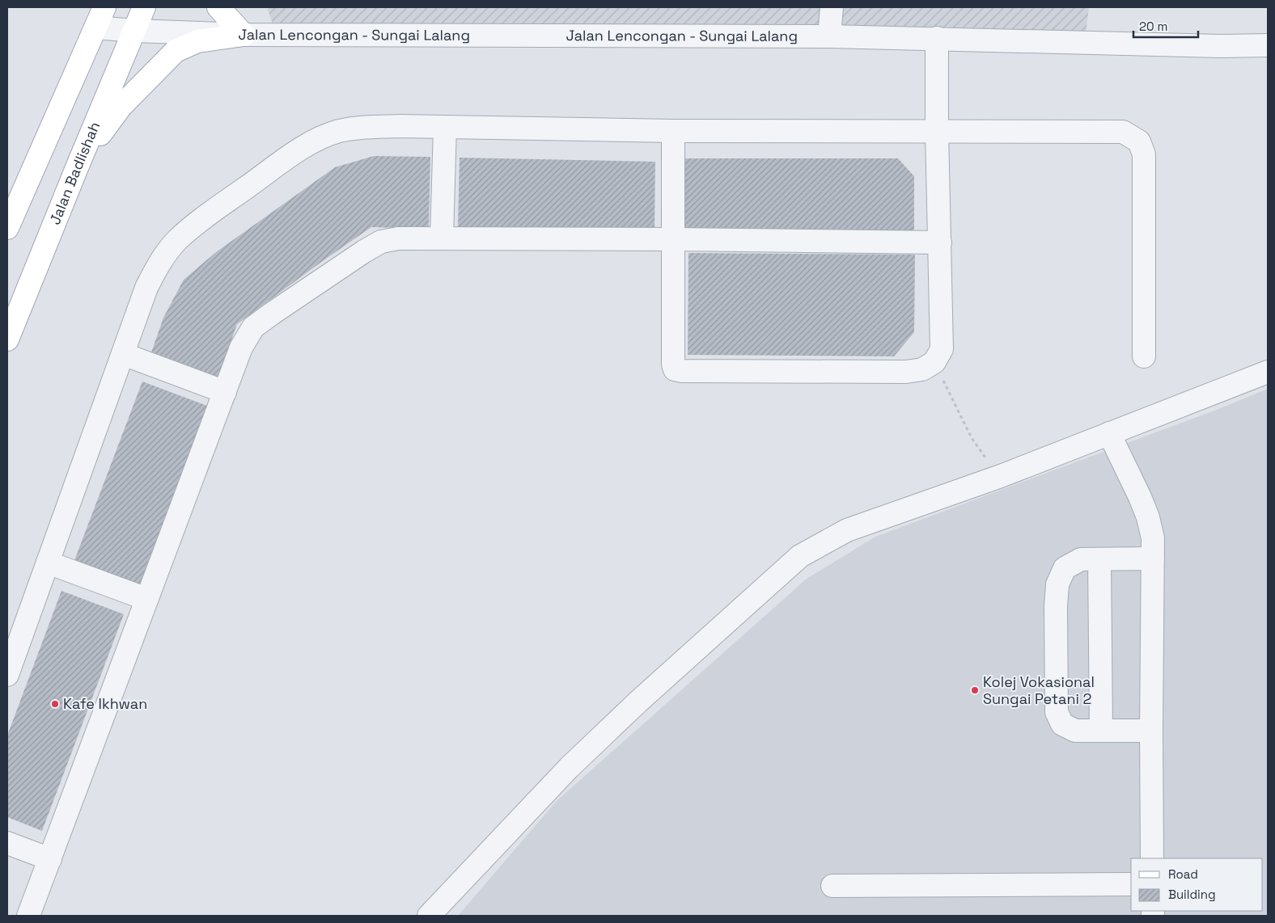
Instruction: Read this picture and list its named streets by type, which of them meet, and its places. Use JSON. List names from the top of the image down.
{
  "streets": {
    "main road": ["Jalan Badlishah"],
    "street": ["Jalan Lencongan - Sungai Lalang"]
  },
  "crossings": [
    ["Jalan Lencongan - Sungai Lalang", "Jalan Badlishah"]
  ],
  "places": ["Kolej Vokasional Sungai Petani 2", "Kafe Ikhwan"],
  "legend": ["Road", "Building"],
  "scale_bar": "20 m"
}
